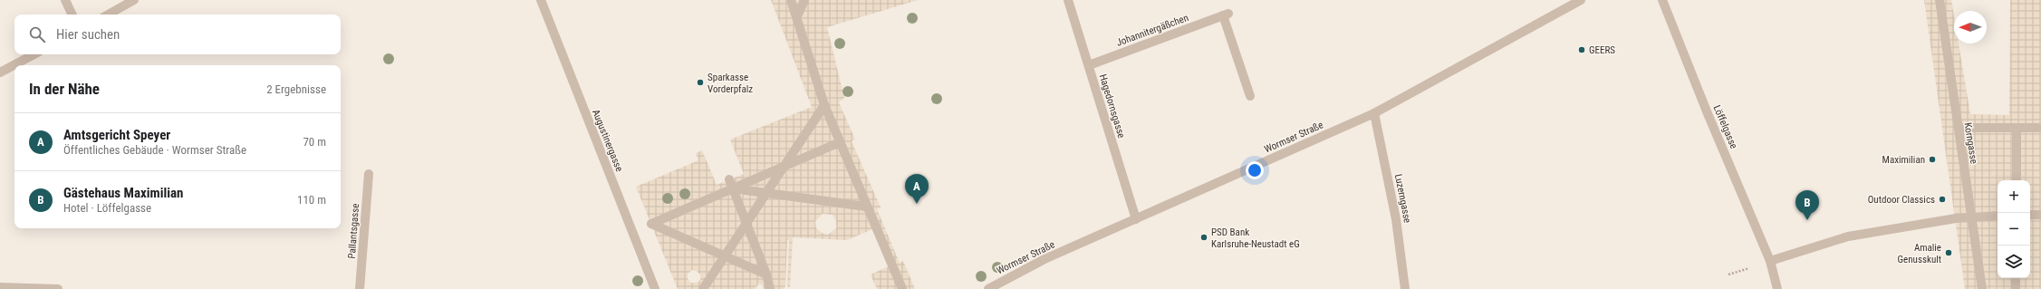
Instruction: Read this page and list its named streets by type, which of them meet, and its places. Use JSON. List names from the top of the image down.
{
  "streets": {
    "street": [
      "Johannitergäßchen",
      "Hagedornsgasse",
      "Löffelgasse",
      "Wormser Straße",
      "Augustinergasse",
      "Korngasse",
      "Luzerngasse",
      "Pallantsgasse"
    ]
  },
  "crossings": [
    ["Johannitergäßchen", "Hagedornsgasse"],
    ["Hagedornsgasse", "Wormser Straße"],
    ["Wormser Straße", "Luzerngasse"]
  ],
  "places": [
    "GEERS",
    "Sparkasse Vorderpfalz",
    "Maximilian",
    "Outdoor Classics",
    "PSD Bank Karlsruhe-Neustadt eG",
    "Amalie Genusskult"
  ],
  "north": "left",
  "page": {
    "search": "Hier suchen",
    "heading": ["In der Nähe", "2 Ergebnisse"],
    "list": [
      {
        "mark": "A",
        "name": "Amtsgericht Speyer",
        "note": "Öffentliches Gebäude · Wormser Straße",
        "value": "70 m"
      },
      {
        "mark": "B",
        "name": "Gästehaus Maximilian",
        "note": "Hotel · Löffelgasse",
        "value": "110 m"
      }
    ],
    "pins": ["A", "B"],
    "map_buttons": ["+", "−"]
  }
}
